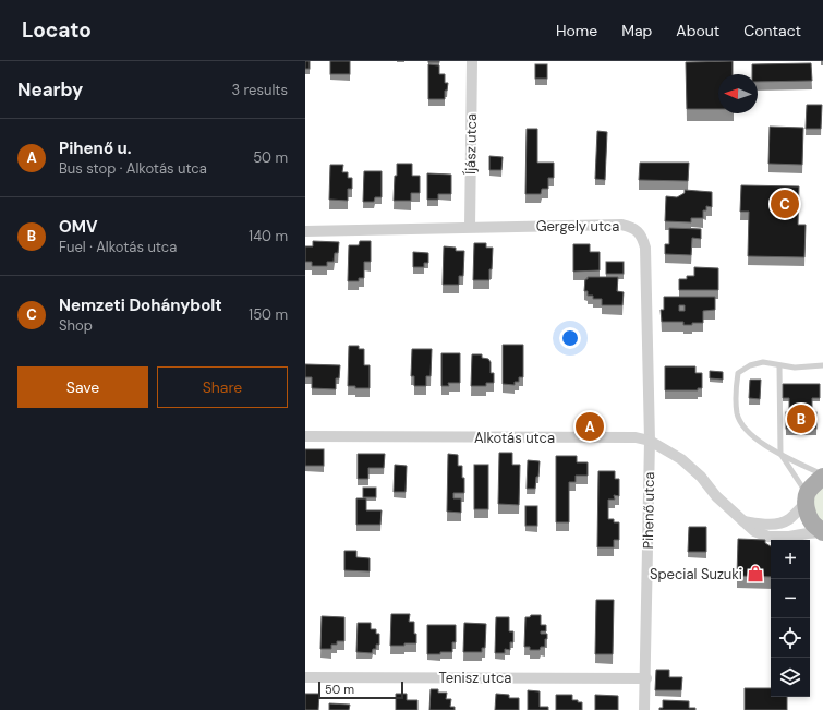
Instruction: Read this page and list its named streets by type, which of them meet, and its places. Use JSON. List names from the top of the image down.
{
  "streets": {
    "street": [
      "Íjász utca",
      "Gergely utca",
      "Alkotás utca",
      "Pihenő utca",
      "Tenisz utca"
    ]
  },
  "crossings": [
    ["Íjász utca", "Gergely utca"],
    ["Gergely utca", "Alkotás utca"],
    ["Gergely utca", "Pihenő utca"],
    ["Alkotás utca", "Pihenő utca"],
    ["Pihenő utca", "Tenisz utca"]
  ],
  "places": {
    "shop": ["Special Suzuki"]
  },
  "scale_bar": "50 m",
  "north": "left",
  "page": {
    "header": "Locato",
    "nav": [
      "Home",
      "Map",
      "About",
      "Contact"
    ],
    "heading": ["Nearby", "3 results"],
    "list": [
      {
        "mark": "A",
        "name": "Pihenő u.",
        "note": "Bus stop · Alkotás utca",
        "value": "50 m"
      },
      {
        "mark": "B",
        "name": "OMV",
        "note": "Fuel · Alkotás utca",
        "value": "140 m"
      },
      {
        "mark": "C",
        "name": "Nemzeti Dohánybolt",
        "note": "Shop",
        "value": "150 m"
      }
    ],
    "pins": ["C", "B", "A"],
    "buttons": ["Save", "Share"],
    "map_buttons": ["+", "−"],
    "scale": "50 m"
  }
}
